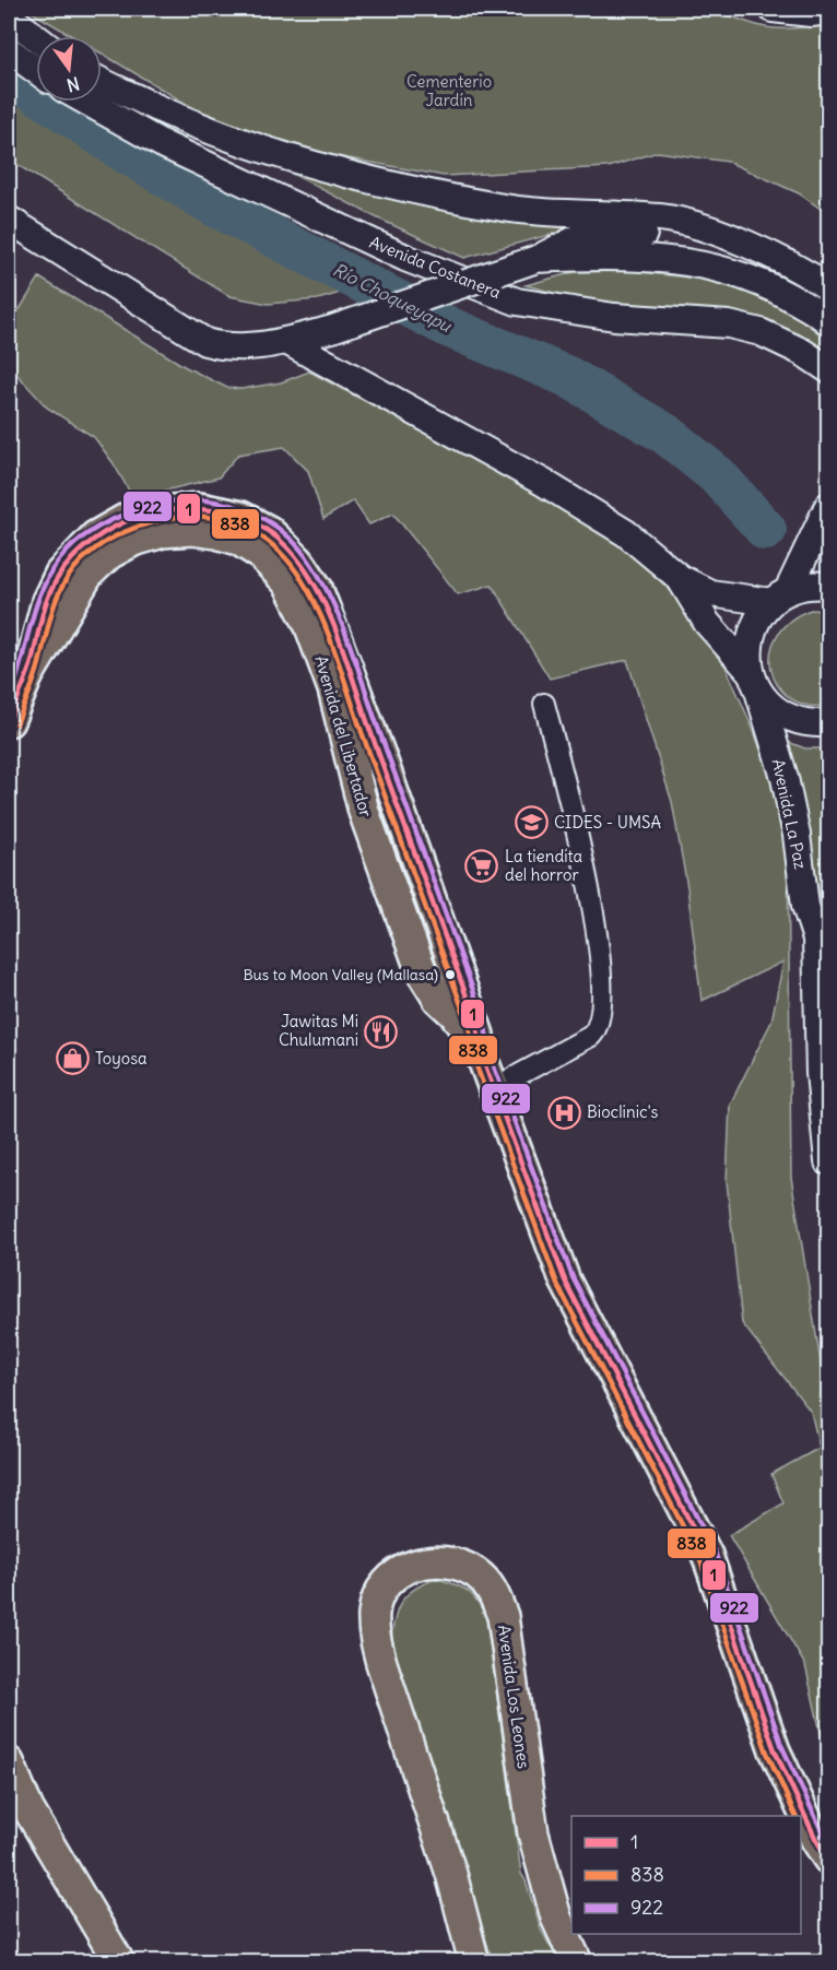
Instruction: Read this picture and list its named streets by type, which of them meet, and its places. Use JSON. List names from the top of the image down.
{
  "streets": {
    "main road": [
      "Avenida Costanera",
      "Avenida del Libertador",
      "Avenida La Paz",
      "Avenida Los Leones"
    ]
  },
  "water": ["Río Choqueyapu"],
  "parks": ["Cementerio Jardín"],
  "places": {
    "school or university": ["CIDES - UMSA"],
    "supermarket": ["La tiendita del horror"],
    "other": ["Bus to Moon Valley (Mallasa)"],
    "restaurant": ["Jawitas Mi Chulumani"],
    "shop": ["Toyosa"],
    "hospital": ["Bioclinic's"]
  },
  "lines": ["transit line 922", "transit line 1", "transit line 838"],
  "legend": ["1", "838", "922"],
  "north": "bottom"
}
